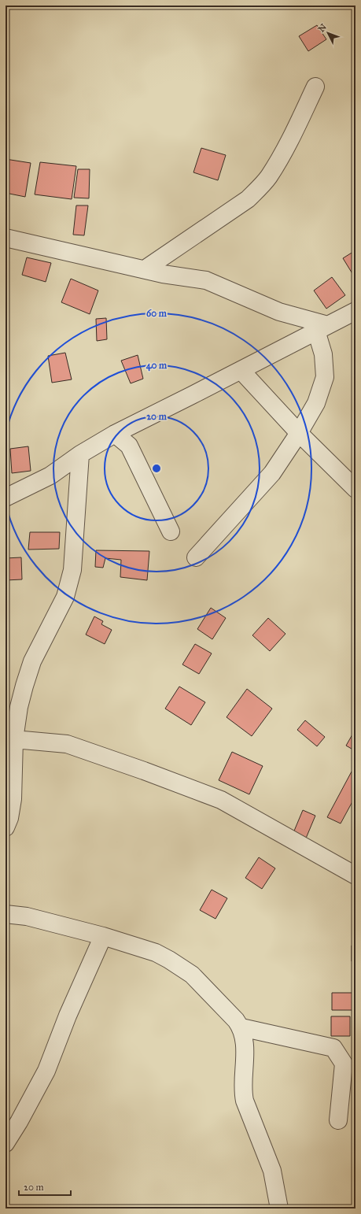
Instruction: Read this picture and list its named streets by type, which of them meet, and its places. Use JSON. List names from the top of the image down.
{
  "scale_bar": "20 m",
  "north": "top left",
  "rings": ["60 m", "40 m", "20 m"]
}
